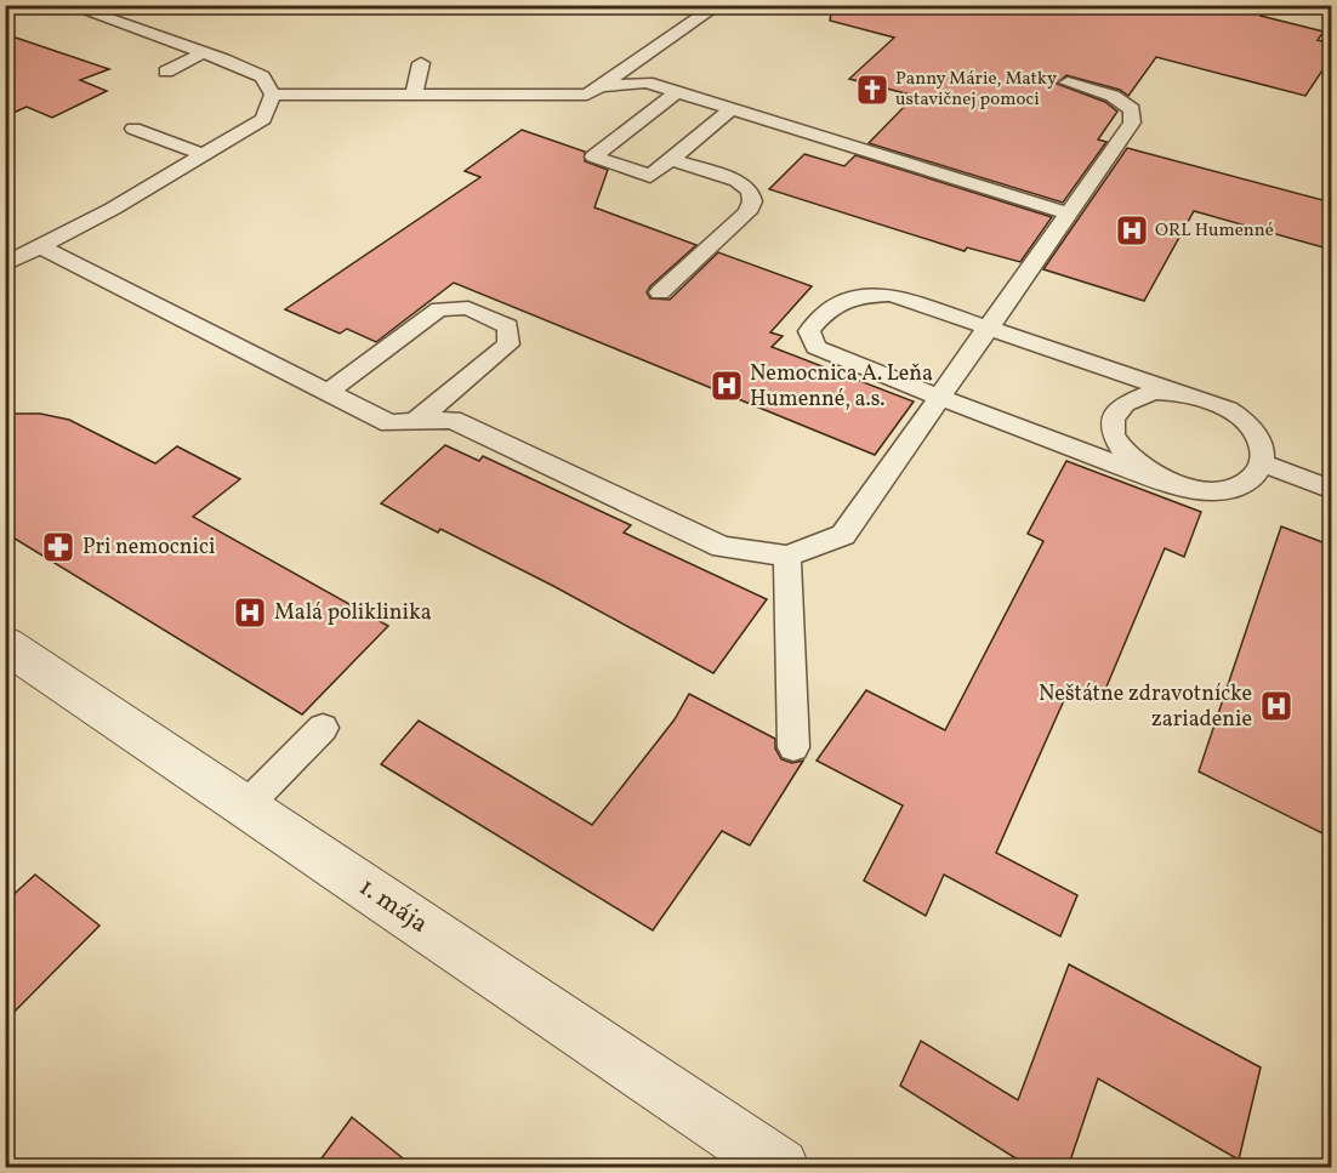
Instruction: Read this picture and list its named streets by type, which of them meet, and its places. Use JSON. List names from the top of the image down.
{
  "streets": {
    "street": ["1. mája"]
  },
  "places": {
    "church": ["Panny Márie, Matky ustavičnej pomoci"],
    "hospital": [
      "ORL Humenné",
      "Nemocnica A. Leňa Humenné, a.s.",
      "Malá poliklinika",
      "Neštátne zdravotnícke zariadenie"
    ],
    "pharmacy": ["Pri nemocnici"]
  }
}
